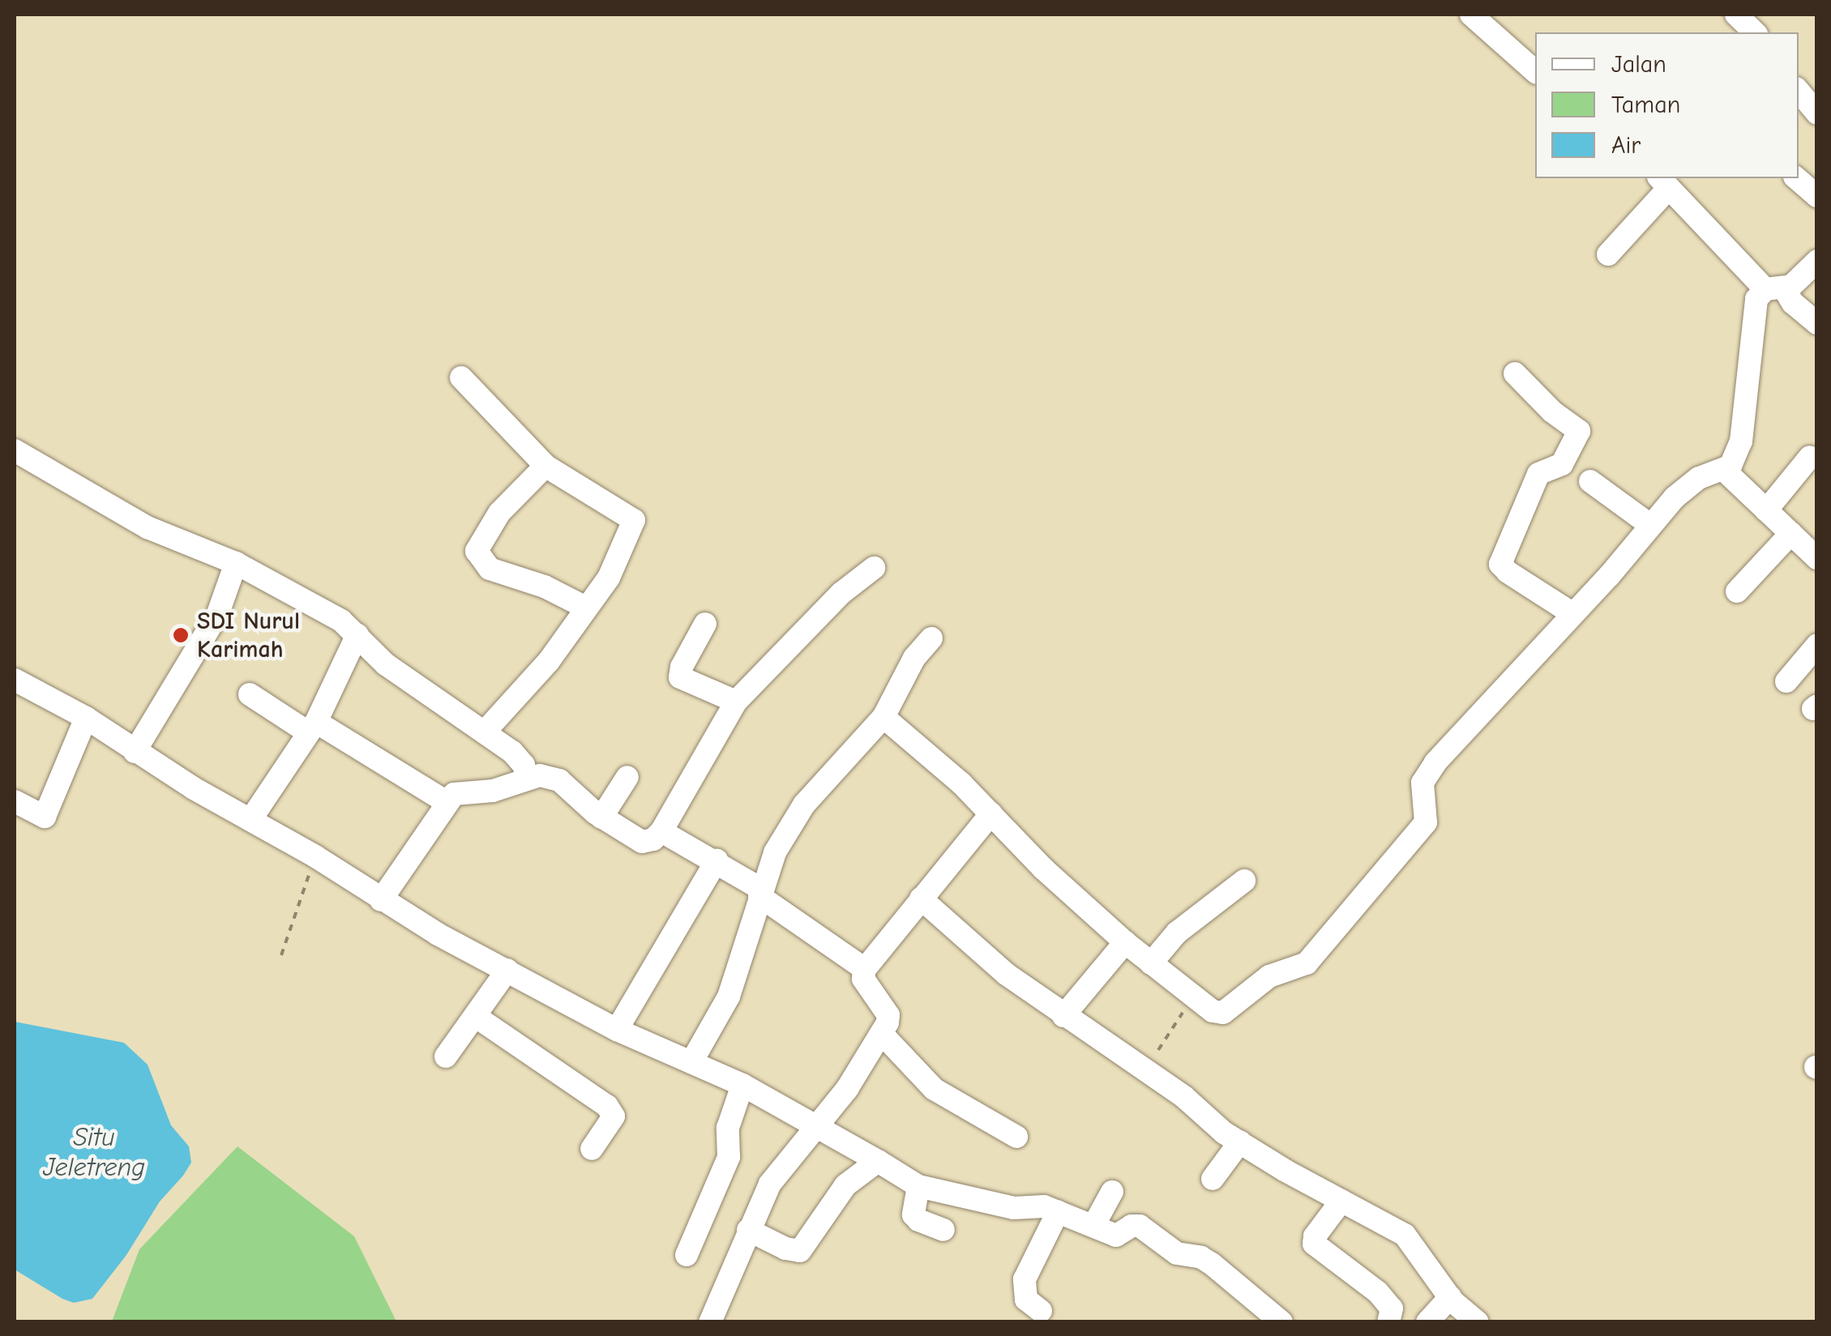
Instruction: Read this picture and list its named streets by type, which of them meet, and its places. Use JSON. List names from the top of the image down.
{
  "water": ["Situ Jeletreng"],
  "places": ["SDI Nurul Karimah"],
  "legend": ["Jalan", "Taman", "Air"]
}
